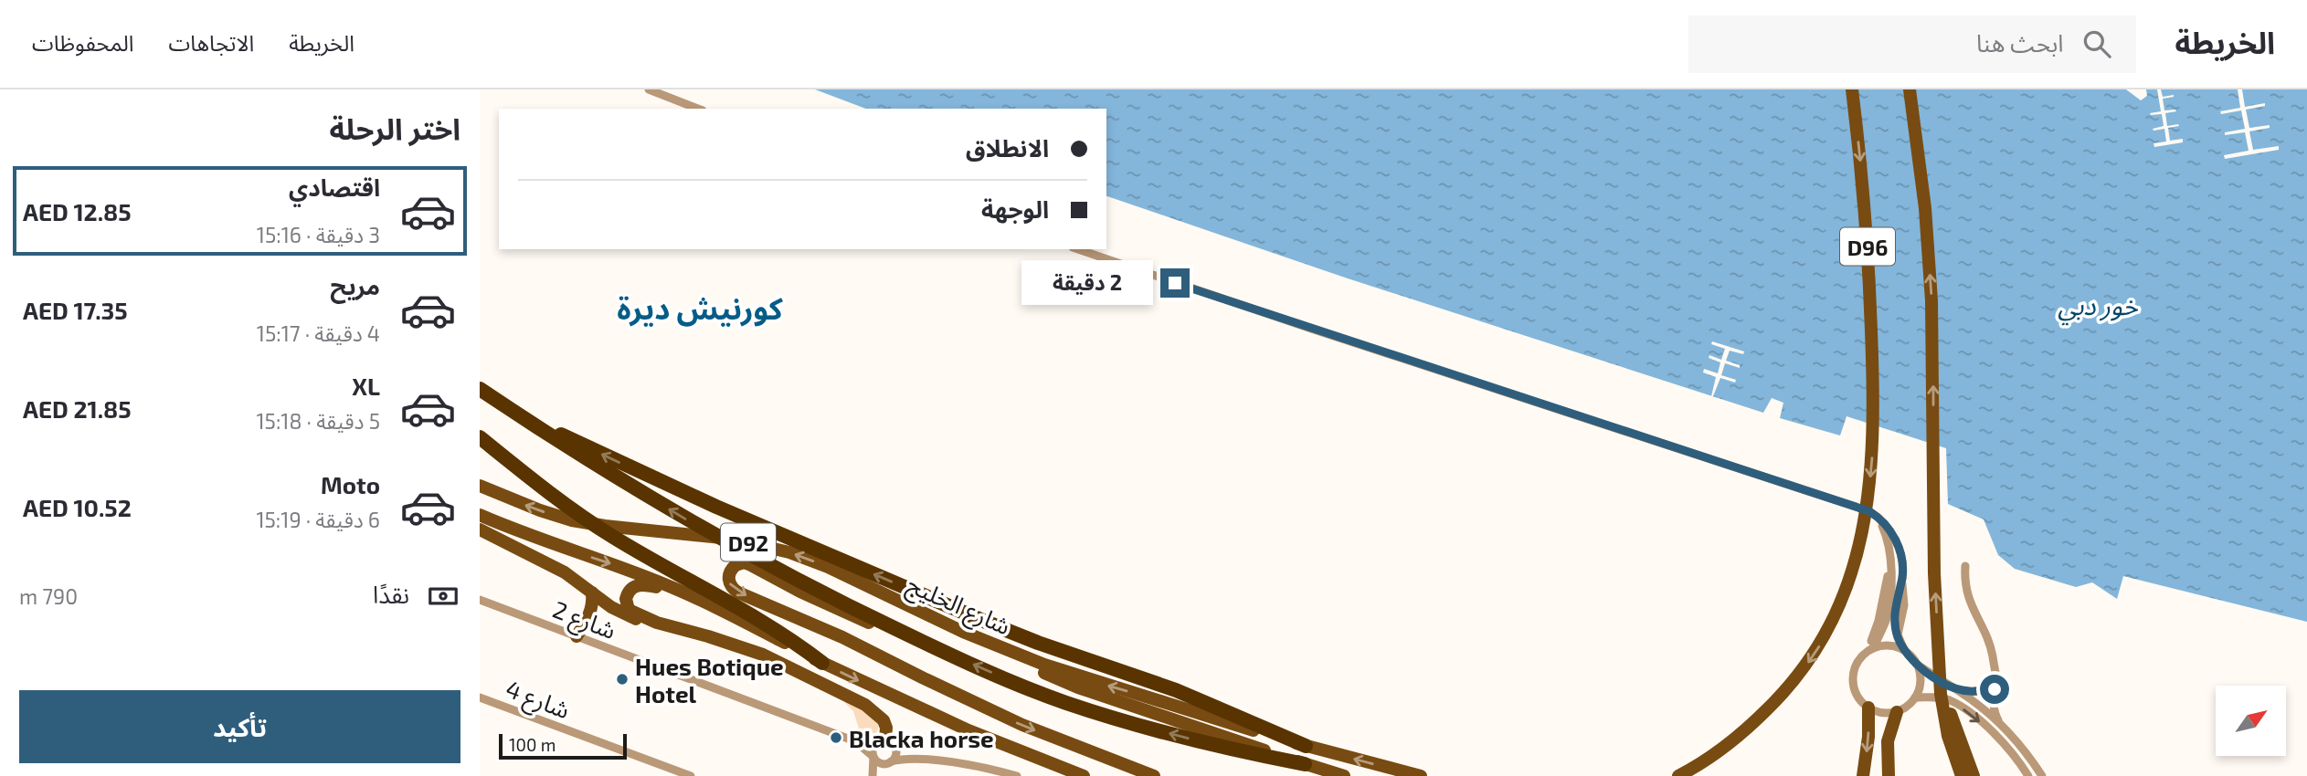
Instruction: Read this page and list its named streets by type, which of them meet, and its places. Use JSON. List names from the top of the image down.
{
  "streets": {
    "main road": ["D96", "D92", "شارع الخليج"],
    "street": ["شارع 2", "شارع 4"]
  },
  "districts": ["كورنيش ديرة"],
  "water": ["خور دبي"],
  "places": ["Hues Botique Hotel", "Blacka horse"],
  "scale_bar": "100 m",
  "north": "top right",
  "page": {
    "header": "الخريطة",
    "search": "ابحث هنا",
    "nav": ["الخريطة", "الاتجاهات", "المحفوظات"],
    "heading": "اختر الرحلة",
    "banner": ["الانطلاق", "الوجهة"],
    "list": [
      {
        "name": "اقتصادي",
        "note": "3 دقيقة · 15:16",
        "value": "AED 12.85"
      },
      {
        "name": "مريح",
        "note": "4 دقيقة · 15:17",
        "value": "AED 17.35"
      },
      {
        "name": "XL",
        "note": "5 دقيقة · 15:18",
        "value": "AED 21.85"
      },
      {
        "name": "Moto",
        "note": "6 دقيقة · 15:19",
        "value": "AED 10.52"
      }
    ],
    "bubble": "2 دقيقة",
    "pay": ["نقدًا", "790 m"],
    "buttons": "تأكيد",
    "scale": "100 m"
  }
}
